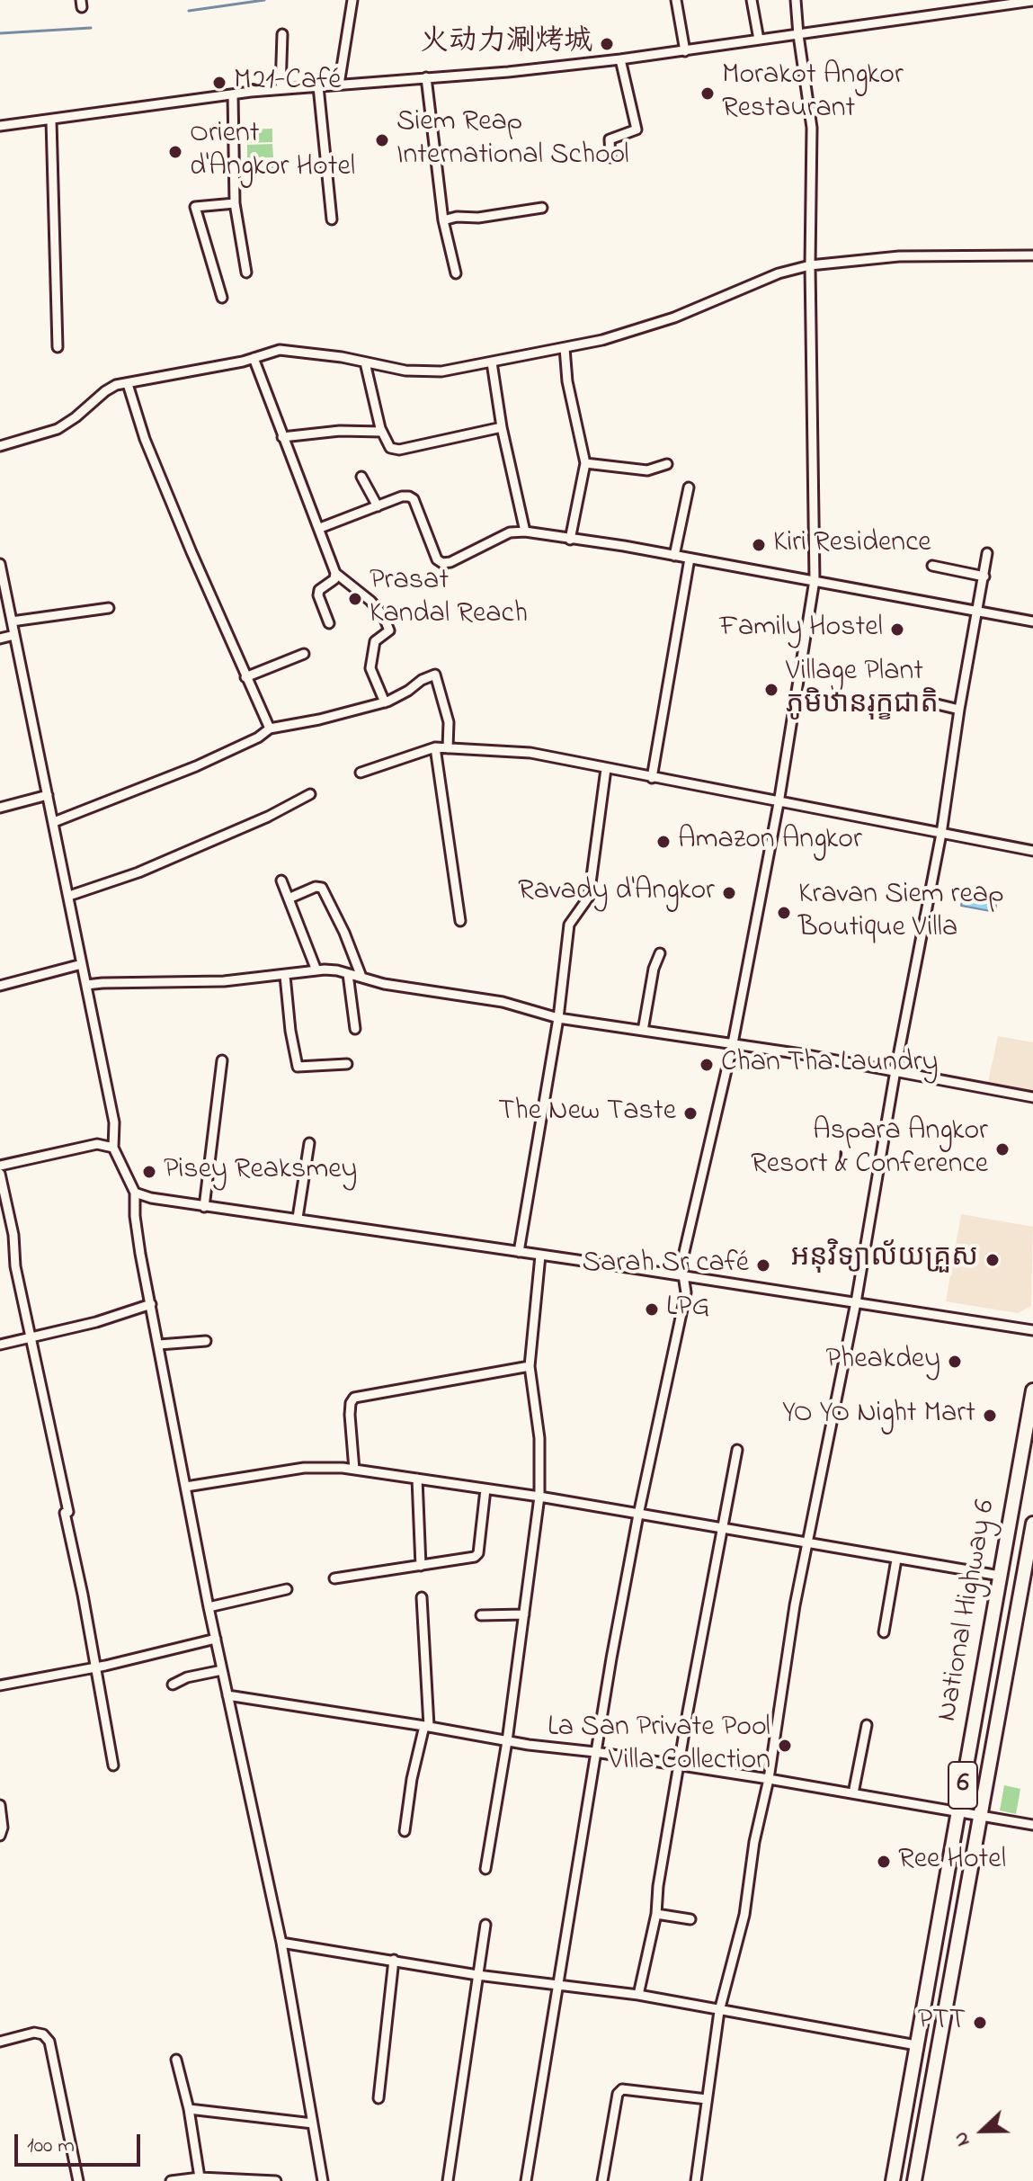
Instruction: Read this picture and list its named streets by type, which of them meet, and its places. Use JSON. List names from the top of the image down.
{
  "streets": {
    "highway": ["National Highway 6", "6"]
  },
  "places": [
    "火动力涮烤城",
    "M21-Café",
    "Morakot Angkor Restaurant",
    "Siem Reap International School",
    "Orient d'Angkor Hotel",
    "Kiri Residence",
    "Prasat Kandal Reach",
    "Family Hostel",
    "Village Plant ភូមិឋានរុក្ខជាតិ",
    "Amazon Angkor",
    "Ravady d'Angkor",
    "Kravan Siem reap Boutique Villa",
    "Chan Tha Laundry",
    "The New Taste",
    "Aspara Angkor Resort & Conference",
    "Pisey Reaksmey",
    "អនុវិទ្យាល័យគ្រួស",
    "Sarah Sr café",
    "LPG",
    "Pheakdey",
    "YO YO Night Mart",
    "La San Private Pool Villa Collection",
    "Ree Hotel",
    "PTT"
  ],
  "scale_bar": "100 m",
  "north": "left"
}
